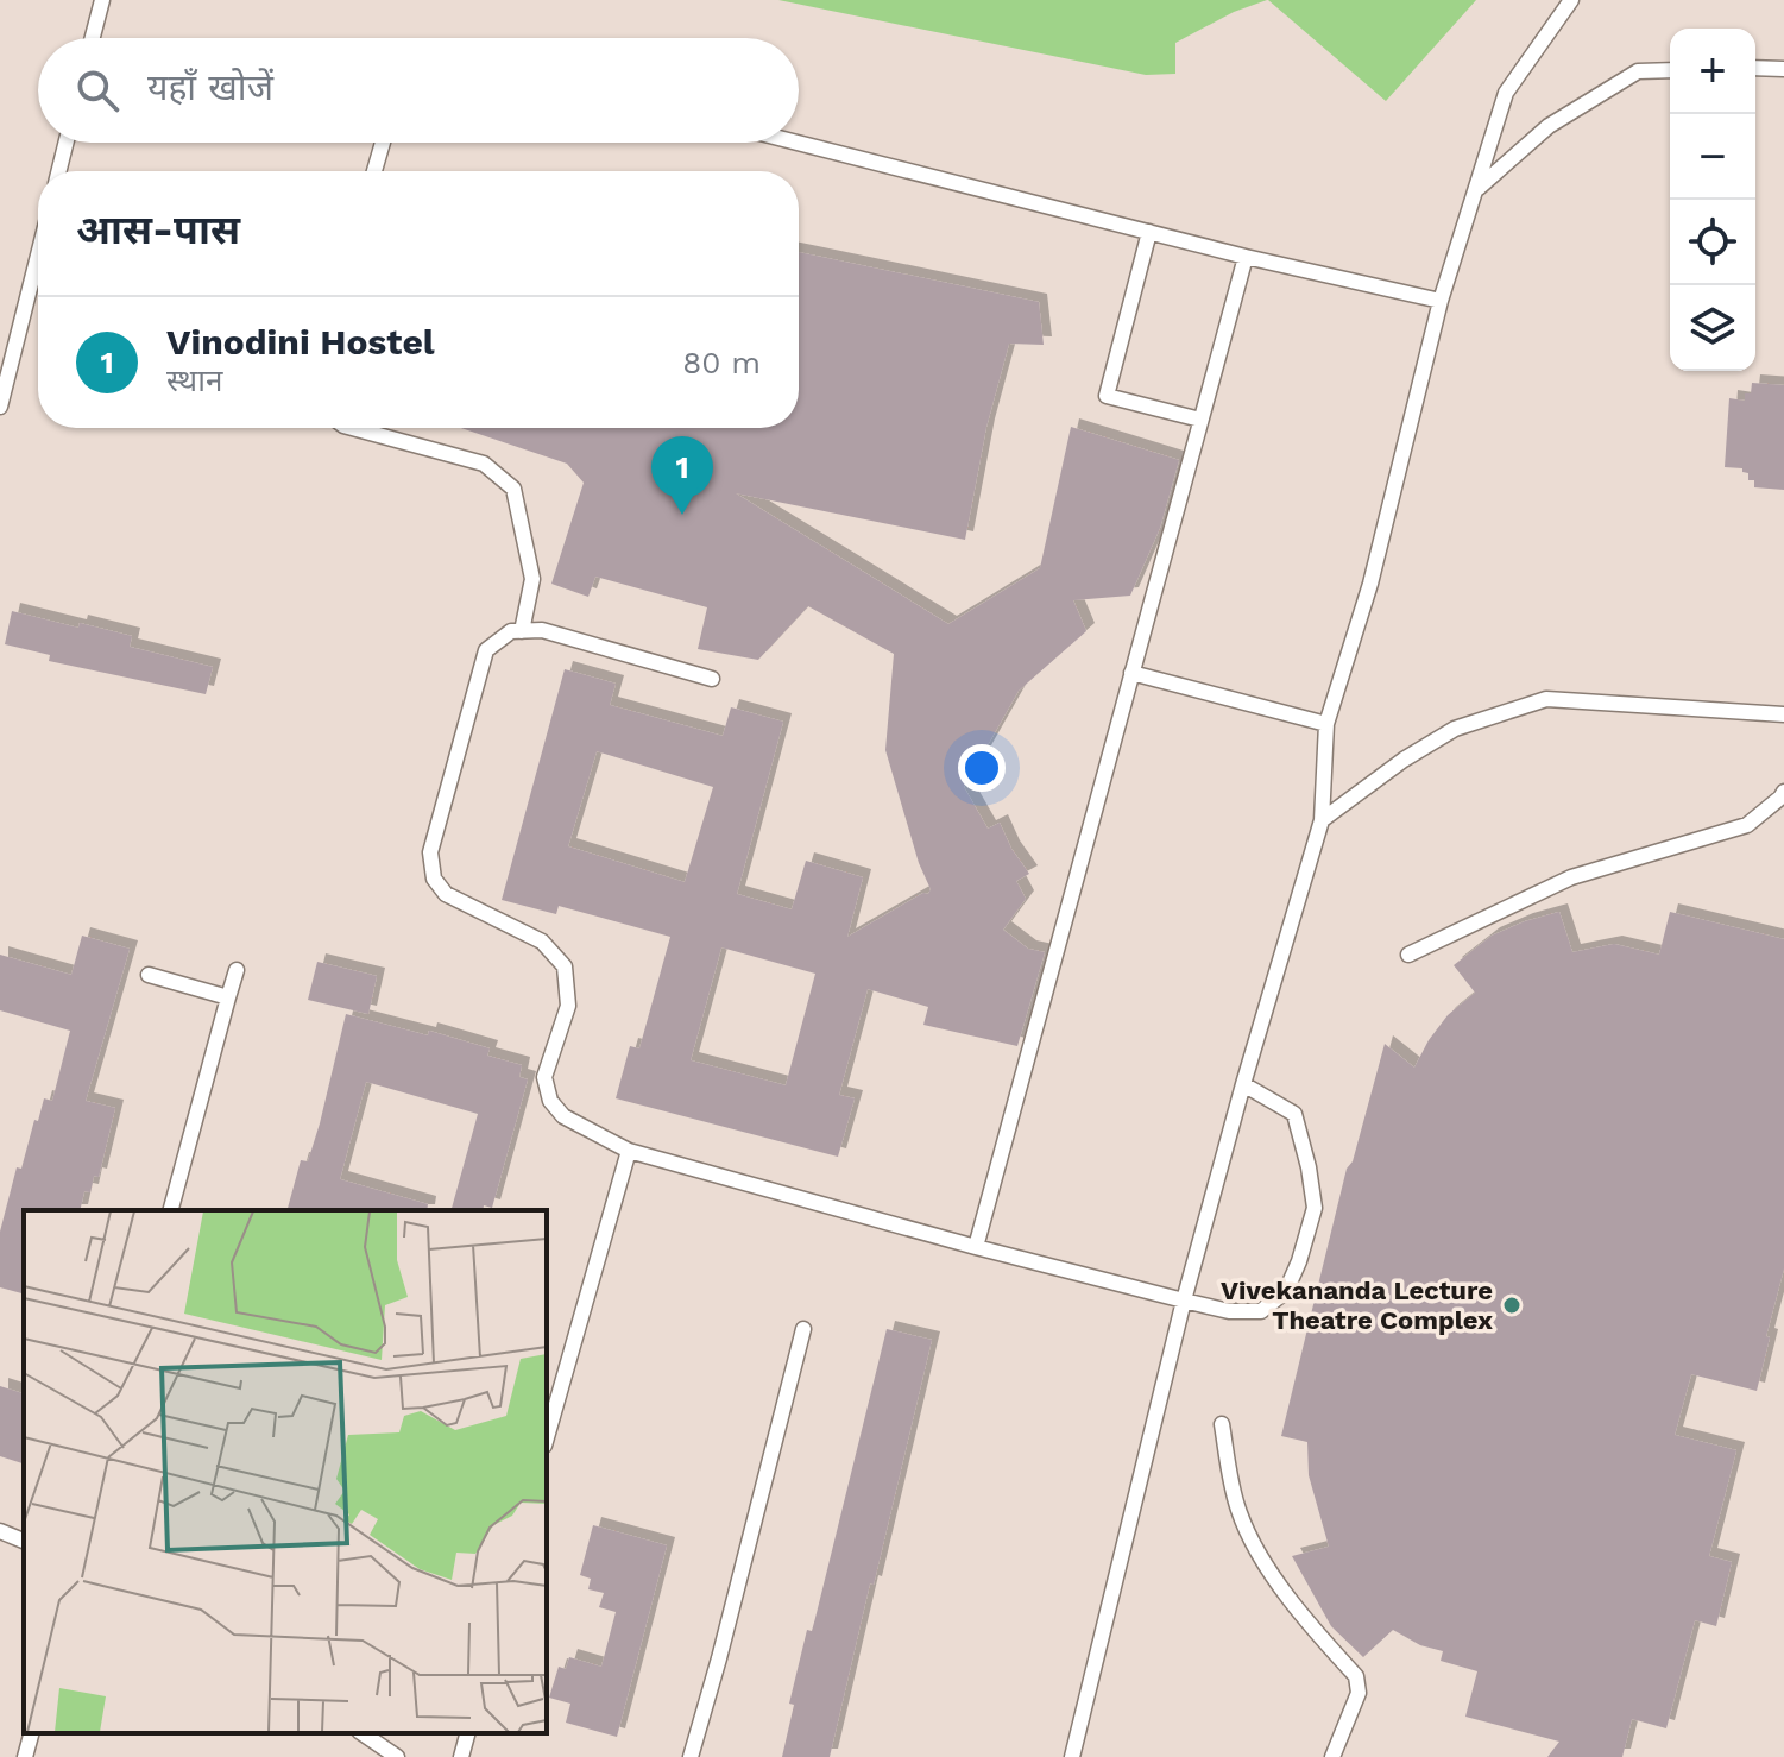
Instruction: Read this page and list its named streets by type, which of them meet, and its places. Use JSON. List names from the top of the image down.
{
  "places": ["Vivekananda Lecture Theatre Complex"],
  "page": {
    "map_buttons": ["+", "−"],
    "search": "यहाँ खोजें",
    "heading": "आस-पास",
    "list": [
      {
        "mark": "1",
        "name": "Vinodini Hostel",
        "note": "स्थान",
        "value": "80 m"
      }
    ],
    "pins": "1"
  }
}
